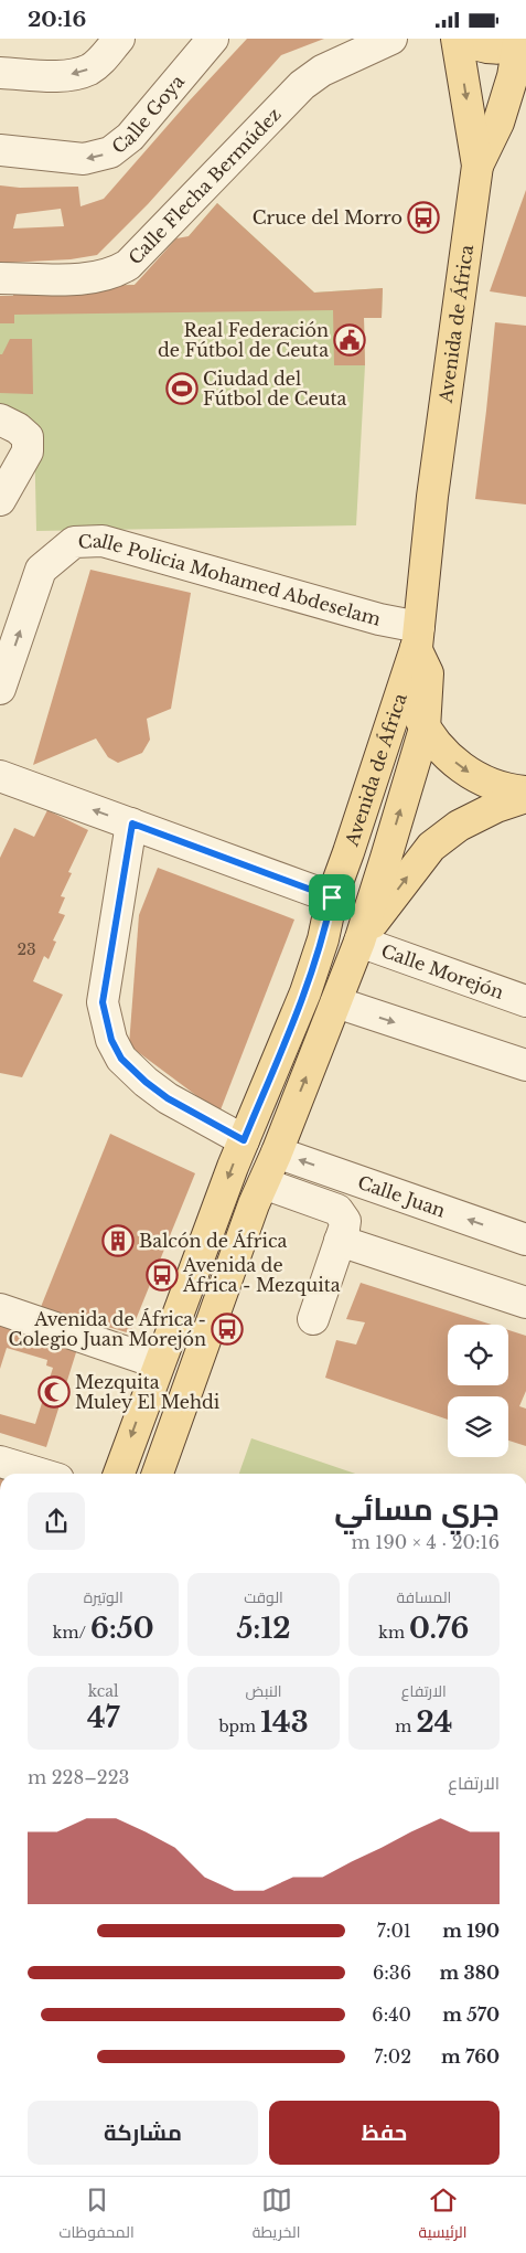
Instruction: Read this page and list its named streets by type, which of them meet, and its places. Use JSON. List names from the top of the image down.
{
  "streets": {
    "main road": ["Avenida de África"],
    "street": [
      "Calle Goya",
      "Calle Flecha Bermúdez",
      "Calle Policia Mohamed Abdeselam",
      "Calle Morejón",
      "Calle Juan"
    ]
  },
  "crossings": [
    ["Avenida de África", "Calle Policia Mohamed Abdeselam"],
    ["Avenida de África", "Calle Morejón"],
    ["Avenida de África", "Calle Juan"]
  ],
  "places": {
    "bus stop": ["Cruce del Morro", "Avenida de África - Mezquita", "Avenida de África - Colegio Juan Morejón"],
    "public building": ["Real Federación de Fútbol de Ceuta"],
    "sports": ["Ciudad del Fútbol de Ceuta"],
    "building": ["Balcón de África"],
    "mosque": ["Mezquita Muley El Mehdi"]
  },
  "house_numbers": ["23"],
  "page": {
    "status": "20:16",
    "heading": ["جري مسائي", "20:16 · 4 × 190 m"],
    "stats": [
      ["المسافة", "0.76 km"],
      ["الوقت", "5:12"],
      ["الوتيرة", "6:50 /km"],
      ["الارتفاع", "24 m"],
      ["النبض", "143 bpm"],
      ["kcal", "47"]
    ],
    "chart": ["الارتفاع", "223–228 m"],
    "list": [
      {
        "name": "190 m",
        "note": "7:01"
      },
      {
        "name": "380 m",
        "note": "6:36"
      },
      {
        "name": "570 m",
        "note": "6:40"
      },
      {
        "name": "760 m",
        "note": "7:02"
      }
    ],
    "buttons": ["حفظ", "مشاركة"],
    "tabs": ["الرئيسية", "الخريطة", "المحفوظات"]
  }
}
